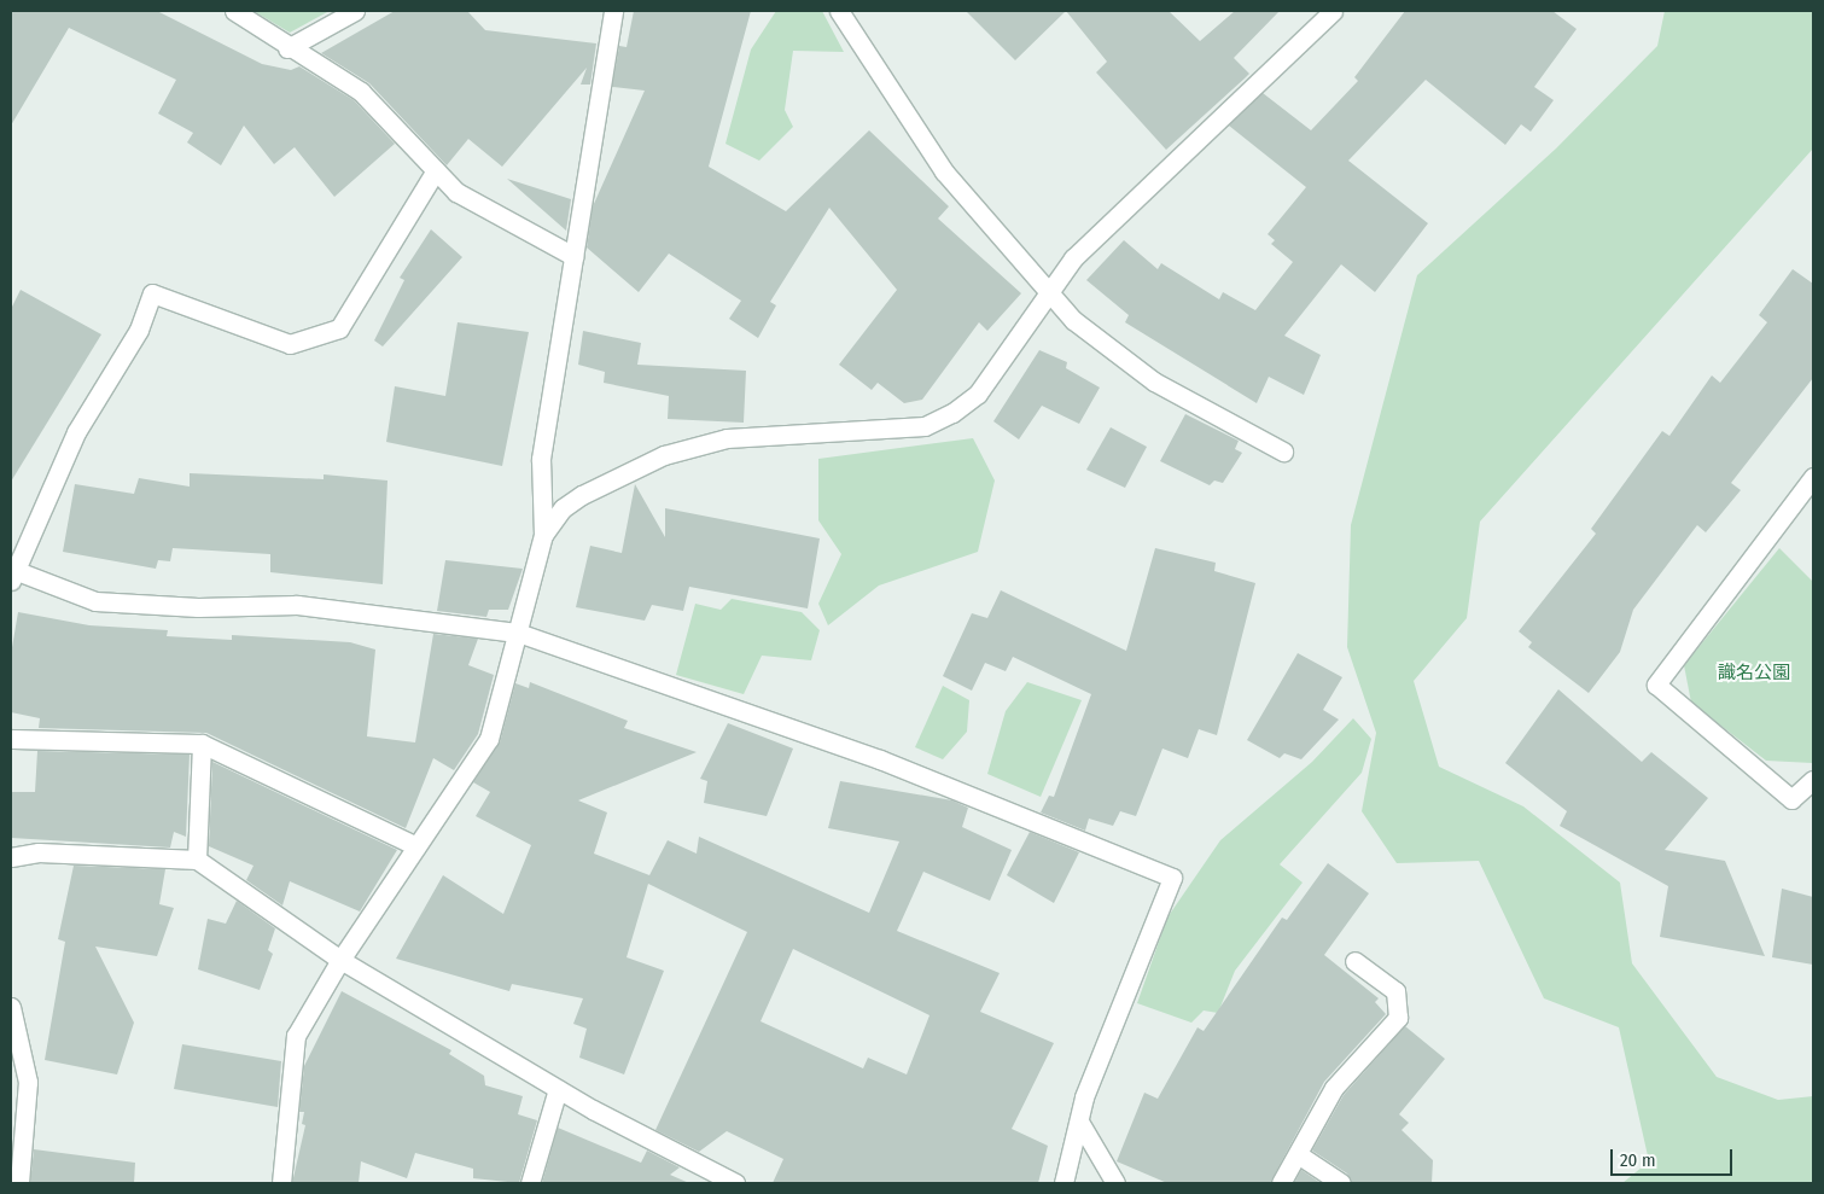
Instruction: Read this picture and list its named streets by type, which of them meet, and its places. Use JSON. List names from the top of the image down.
{
  "parks": ["識名公園"],
  "scale_bar": "20 m"
}
